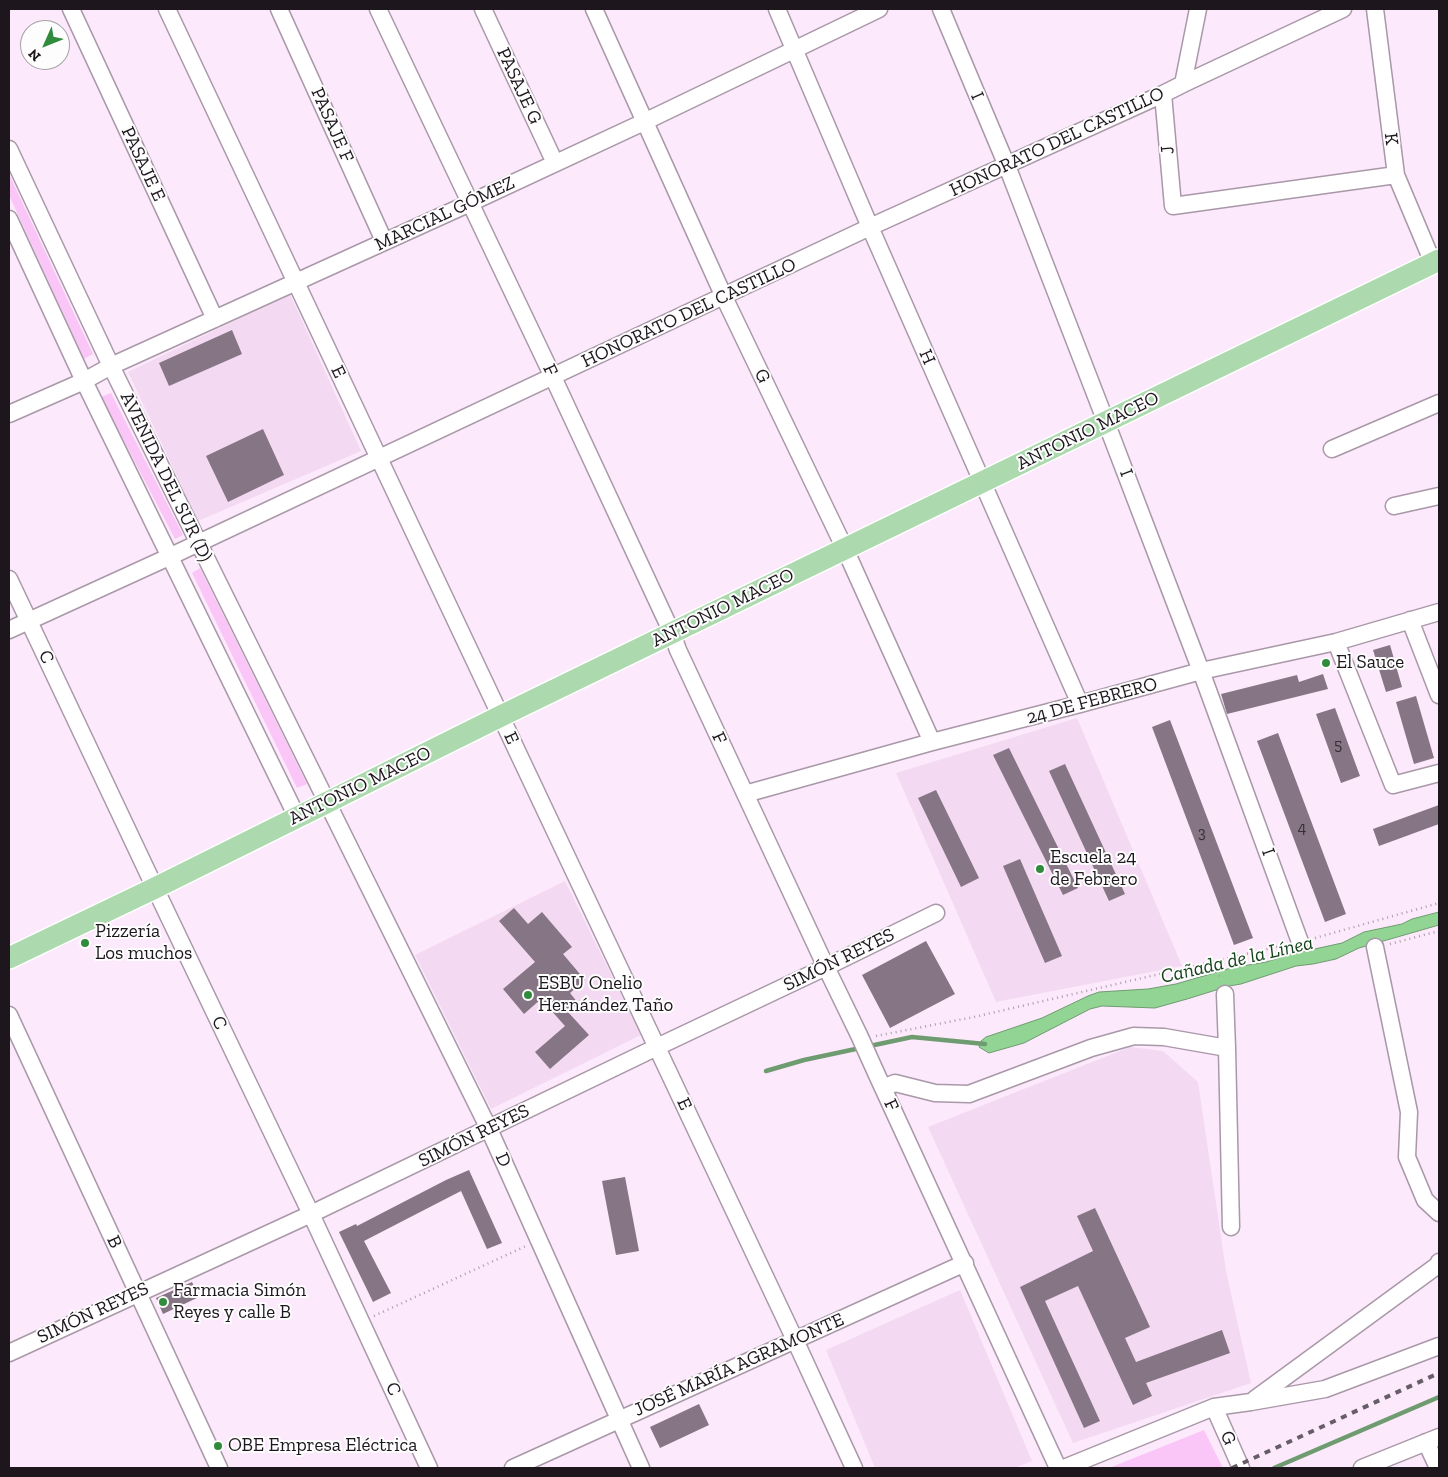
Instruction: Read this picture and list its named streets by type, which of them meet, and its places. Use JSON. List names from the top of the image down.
{
  "streets": {
    "main road": ["ANTONIO MACEO"],
    "street": [
      "PASAJE G",
      "I",
      "PASAJE F",
      "K",
      "HONORATO DEL CASTILLO",
      "J",
      "PASAJE E",
      "MARCIAL GÓMEZ",
      "H",
      "F",
      "E",
      "G",
      "AVENIDA DEL SUR (D)",
      "C",
      "24 DE FEBRERO",
      "SIMÓN REYES",
      "D",
      "B",
      "JOSÉ MARÍA AGRAMONTE"
    ]
  },
  "crossings": [
    ["PASAJE G", "MARCIAL GÓMEZ"],
    ["I", "HONORATO DEL CASTILLO"],
    ["I", "ANTONIO MACEO"],
    ["I", "24 DE FEBRERO"],
    ["PASAJE F", "MARCIAL GÓMEZ"],
    ["K", "J"],
    ["K", "ANTONIO MACEO"],
    ["HONORATO DEL CASTILLO", "J"],
    ["HONORATO DEL CASTILLO", "H"],
    ["HONORATO DEL CASTILLO", "F"],
    ["HONORATO DEL CASTILLO", "E"],
    ["HONORATO DEL CASTILLO", "G"],
    ["HONORATO DEL CASTILLO", "AVENIDA DEL SUR (D)"],
    ["HONORATO DEL CASTILLO", "C"],
    ["PASAJE E", "MARCIAL GÓMEZ"],
    ["MARCIAL GÓMEZ", "H"],
    ["MARCIAL GÓMEZ", "F"],
    ["MARCIAL GÓMEZ", "E"],
    ["MARCIAL GÓMEZ", "G"],
    ["MARCIAL GÓMEZ", "AVENIDA DEL SUR (D)"],
    ["H", "ANTONIO MACEO"],
    ["H", "24 DE FEBRERO"],
    ["F", "ANTONIO MACEO"],
    ["F", "24 DE FEBRERO"],
    ["F", "SIMÓN REYES"],
    ["F", "JOSÉ MARÍA AGRAMONTE"],
    ["E", "ANTONIO MACEO"],
    ["E", "SIMÓN REYES"],
    ["E", "JOSÉ MARÍA AGRAMONTE"],
    ["G", "ANTONIO MACEO"],
    ["G", "24 DE FEBRERO"],
    ["ANTONIO MACEO", "AVENIDA DEL SUR (D)"],
    ["ANTONIO MACEO", "C"],
    ["ANTONIO MACEO", "D"],
    ["AVENIDA DEL SUR (D)", "D"],
    ["C", "SIMÓN REYES"],
    ["SIMÓN REYES", "D"],
    ["SIMÓN REYES", "B"],
    ["D", "JOSÉ MARÍA AGRAMONTE"]
  ],
  "water": ["Cañada de la Línea"],
  "places": [
    "El Sauce",
    "Escuela 24 de Febrero",
    "Pizzería Los muchos",
    "ESBU Onelio Hernández Taño",
    "Farmacia Simón Reyes y calle B",
    "OBE Empresa Eléctrica"
  ],
  "house_numbers": ["5", "4", "3"],
  "north": "bottom left"
}
